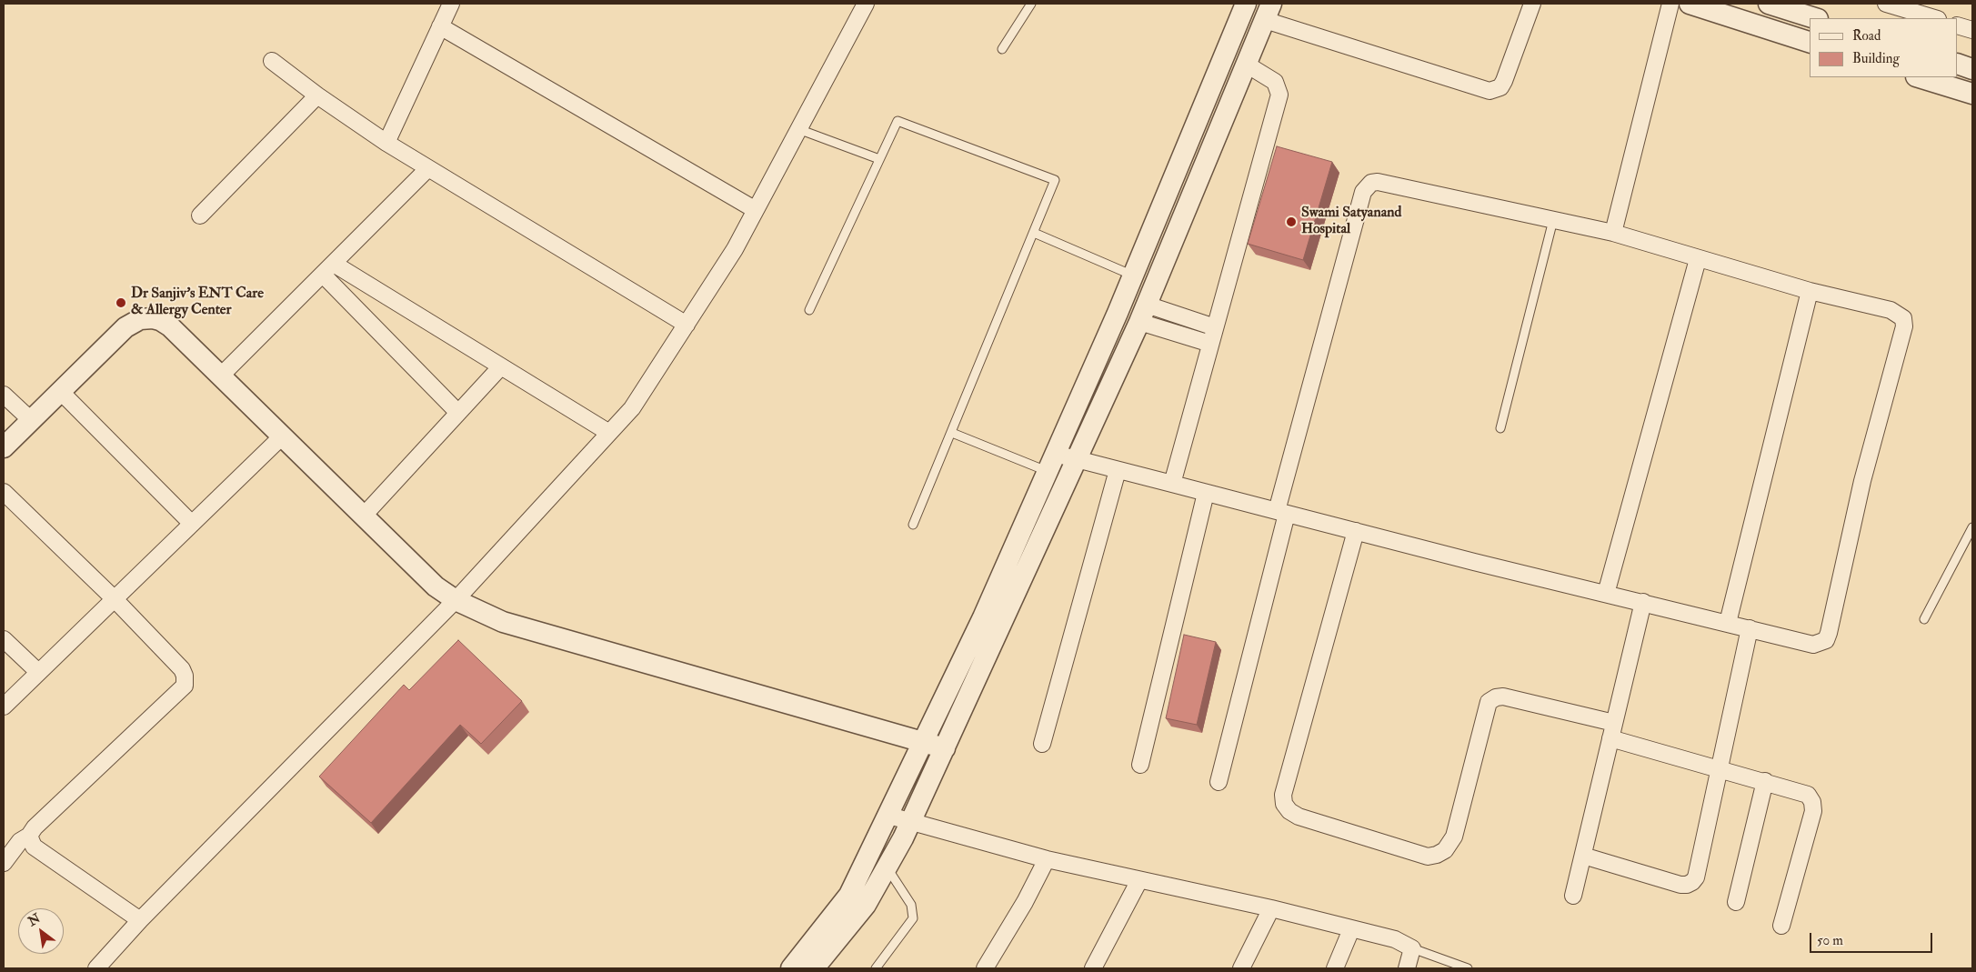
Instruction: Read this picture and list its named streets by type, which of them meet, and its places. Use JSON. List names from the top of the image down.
{
  "places": ["Swami Satyanand Hospital", "Dr Sanjiv's ENT Care & Allergy Center"],
  "legend": ["Road", "Building"],
  "scale_bar": "50 m",
  "north": "top left"
}
